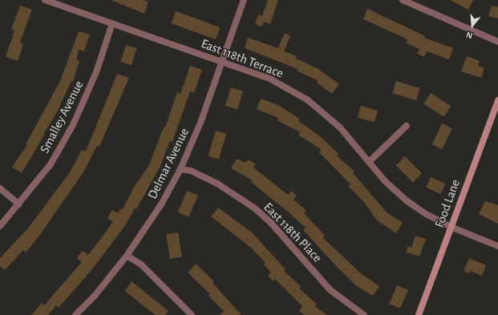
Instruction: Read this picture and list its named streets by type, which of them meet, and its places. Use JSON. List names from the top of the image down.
{
  "streets": {
    "street": [
      "East 118th Terrace",
      "Smalley Avenue",
      "Delmar Avenue",
      "Food Lane",
      "East 118th Place"
    ]
  },
  "crossings": [
    ["East 118th Terrace", "Smalley Avenue"],
    ["East 118th Terrace", "Delmar Avenue"],
    ["East 118th Terrace", "Food Lane"],
    ["Delmar Avenue", "East 118th Place"]
  ],
  "north": "bottom"
}
